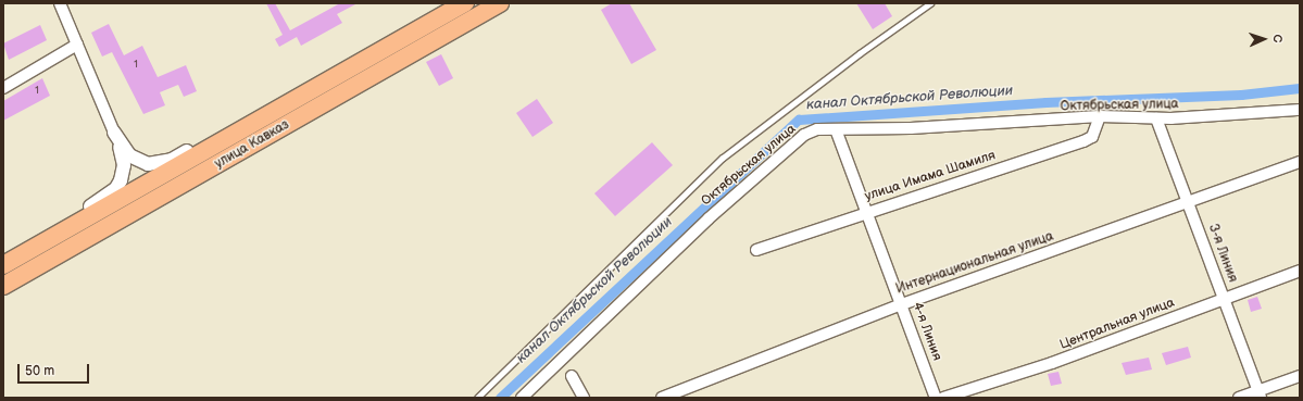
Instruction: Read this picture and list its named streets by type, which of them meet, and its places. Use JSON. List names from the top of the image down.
{
  "streets": {
    "highway": ["улица Кавказ"],
    "street": [
      "Октябрьская улица",
      "улица Имама Шамиля",
      "3-я Линия",
      "Интернациональная улица",
      "Центральная улица",
      "4-я Линия"
    ]
  },
  "crossings": [
    ["Октябрьская улица", "улица Имама Шамиля"],
    ["Октябрьская улица", "3-я Линия"],
    ["Октябрьская улица", "4-я Линия"],
    ["улица Имама Шамиля", "4-я Линия"],
    ["3-я Линия", "Интернациональная улица"],
    ["3-я Линия", "Центральная улица"],
    ["Интернациональная улица", "4-я Линия"]
  ],
  "water": ["канал Октябрьской Революции"],
  "house_numbers": ["1", "1"],
  "scale_bar": "50 m",
  "north": "right"
}
